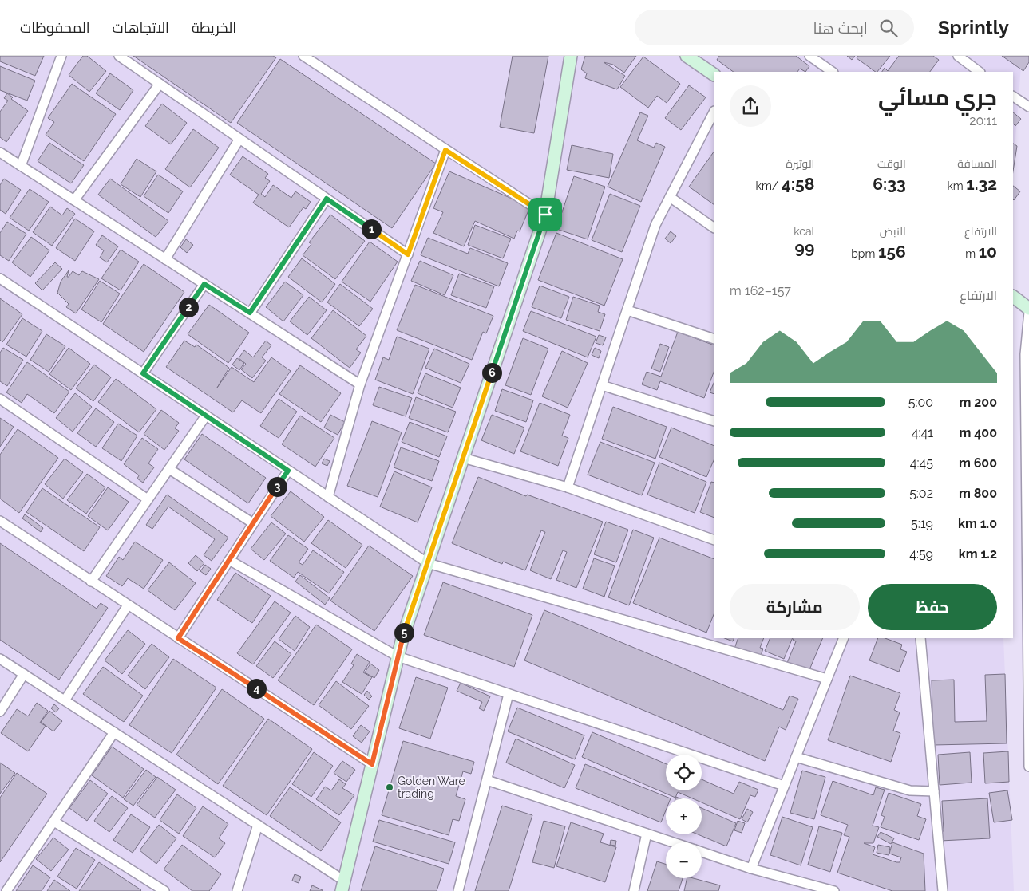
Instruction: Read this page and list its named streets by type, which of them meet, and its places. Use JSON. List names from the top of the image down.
{
  "places": ["Golden Ware trading"],
  "page": {
    "header": "Sprintly",
    "search": "ابحث هنا",
    "nav": ["الخريطة", "الاتجاهات", "المحفوظات"],
    "heading": ["جري مسائي", "20:11"],
    "stats": [
      ["المسافة", "1.32 km"],
      ["الوقت", "6:33"],
      ["الوتيرة", "4:58 /km"],
      ["الارتفاع", "10 m"],
      ["النبض", "156 bpm"],
      ["kcal", "99"]
    ],
    "pins": [
      "1",
      "2",
      "6",
      "3",
      "5",
      "4"
    ],
    "chart": ["الارتفاع", "157–162 m"],
    "list": [
      {
        "name": "200 m",
        "note": "5:00"
      },
      {
        "name": "400 m",
        "note": "4:41"
      },
      {
        "name": "600 m",
        "note": "4:45"
      },
      {
        "name": "800 m",
        "note": "5:02"
      },
      {
        "name": "1.0 km",
        "note": "5:19"
      },
      {
        "name": "1.2 km",
        "note": "4:59"
      }
    ],
    "buttons": ["حفظ", "مشاركة"],
    "map_buttons": ["+", "−"]
  }
}
